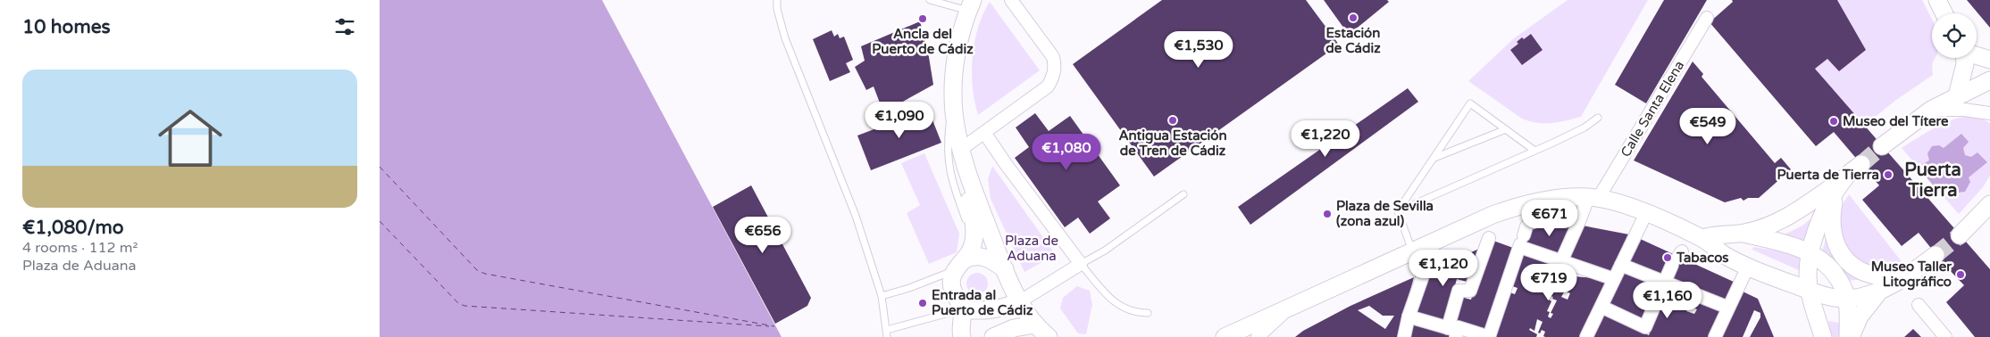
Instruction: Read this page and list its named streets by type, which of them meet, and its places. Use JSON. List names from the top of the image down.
{
  "streets": {
    "street": ["Calle Santa Elena"]
  },
  "districts": ["Puerta Tierra"],
  "parks": ["Plaza de Aduana"],
  "places": [
    "Estación de Cádiz",
    "Ancla del Puerto de Cádiz",
    "Antigua Estación de Tren de Cádiz",
    "Museo del Títere",
    "Puerta de Tierra",
    "Plaza de Sevilla (zona azul)",
    "Tabacos",
    "Museo Taller Litográfico",
    "Entrada al Puerto de Cádiz"
  ],
  "page": {
    "heading": "10 homes",
    "price": [
      "€1,530",
      "€1,090",
      "€549",
      "€1,220",
      "€1,080",
      "€671",
      "€656",
      "€1,120",
      "€719",
      "€1,160"
    ],
    "list": [
      {
        "name": "€1,080/mo",
        "note": "4 rooms · 112 m² · Plaza de Aduana"
      }
    ]
  }
}
